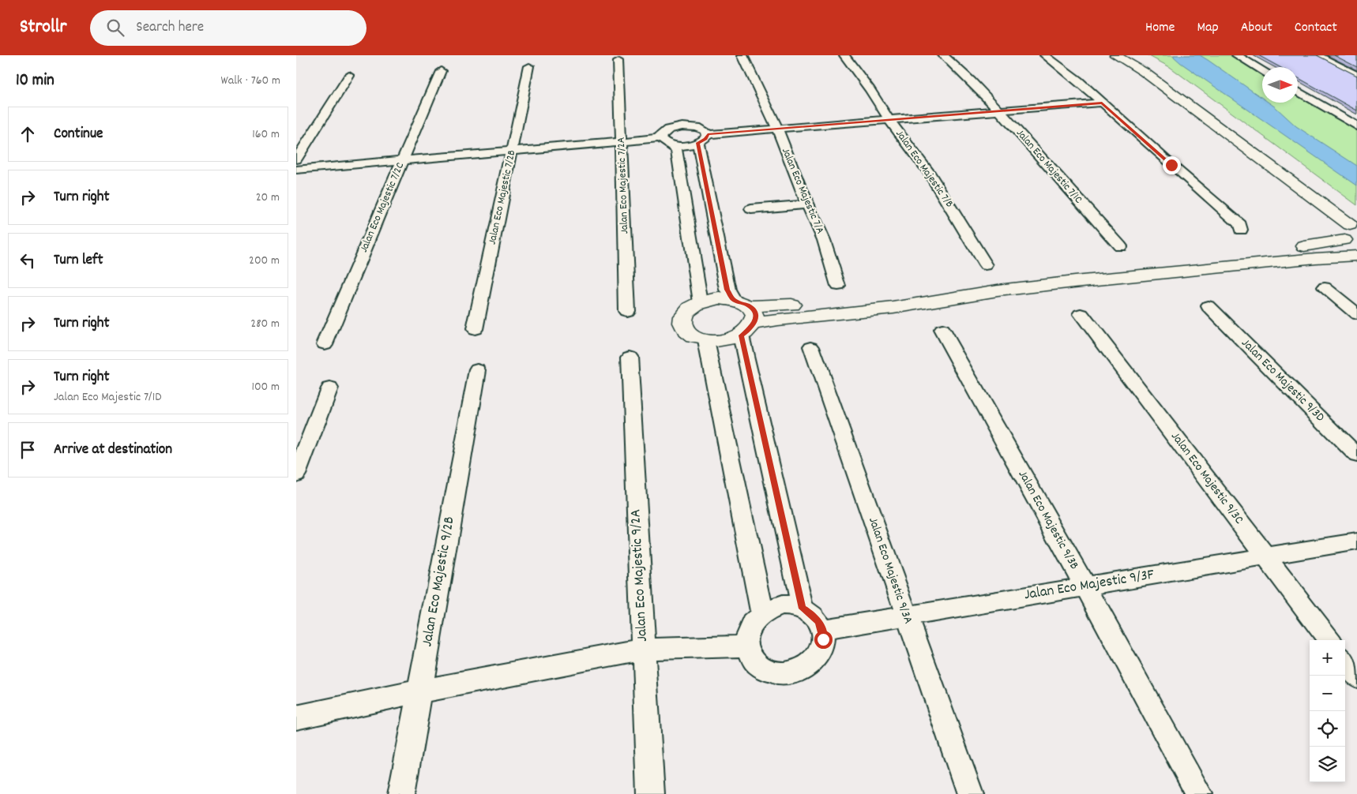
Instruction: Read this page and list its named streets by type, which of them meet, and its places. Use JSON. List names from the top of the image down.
{
  "streets": {
    "street": [
      "Jalan Eco Majestic 7/1C",
      "Jalan Eco Majestic 7/B",
      "Jalan Eco Majestic 7/2A",
      "Jalan Eco Majestic 7/A",
      "Jalan Eco Majestic 7/2B",
      "Jalan Eco Majestic 7/2C",
      "Jalan Eco Majestic 9/3D",
      "Jalan Eco Majestic 9/3C",
      "Jalan Eco Majestic 9/3B",
      "Jalan Eco Majestic 9/3A",
      "Jalan Eco Majestic 9/2A",
      "Jalan Eco Majestic 9/2B",
      "Jalan Eco Majestic 9/3F"
    ]
  },
  "crossings": [
    ["Jalan Eco Majestic 9/3C", "Jalan Eco Majestic 9/3F"],
    ["Jalan Eco Majestic 9/3B", "Jalan Eco Majestic 9/3F"],
    ["Jalan Eco Majestic 9/3A", "Jalan Eco Majestic 9/3F"]
  ],
  "north": "right",
  "page": {
    "header": "Strollr",
    "search": "Search here",
    "nav": [
      "Home",
      "Map",
      "About",
      "Contact"
    ],
    "heading": ["10 min", "Walk · 760 m"],
    "list": [
      ["Continue", "160 m"],
      ["Turn right", "20 m"],
      ["Turn left", "200 m"],
      ["Turn right", "280 m"],
      ["Turn right", "Jalan Eco Majestic 7/1D", "100 m"],
      "Arrive at destination"
    ],
    "map_buttons": ["+", "−"]
  }
}
